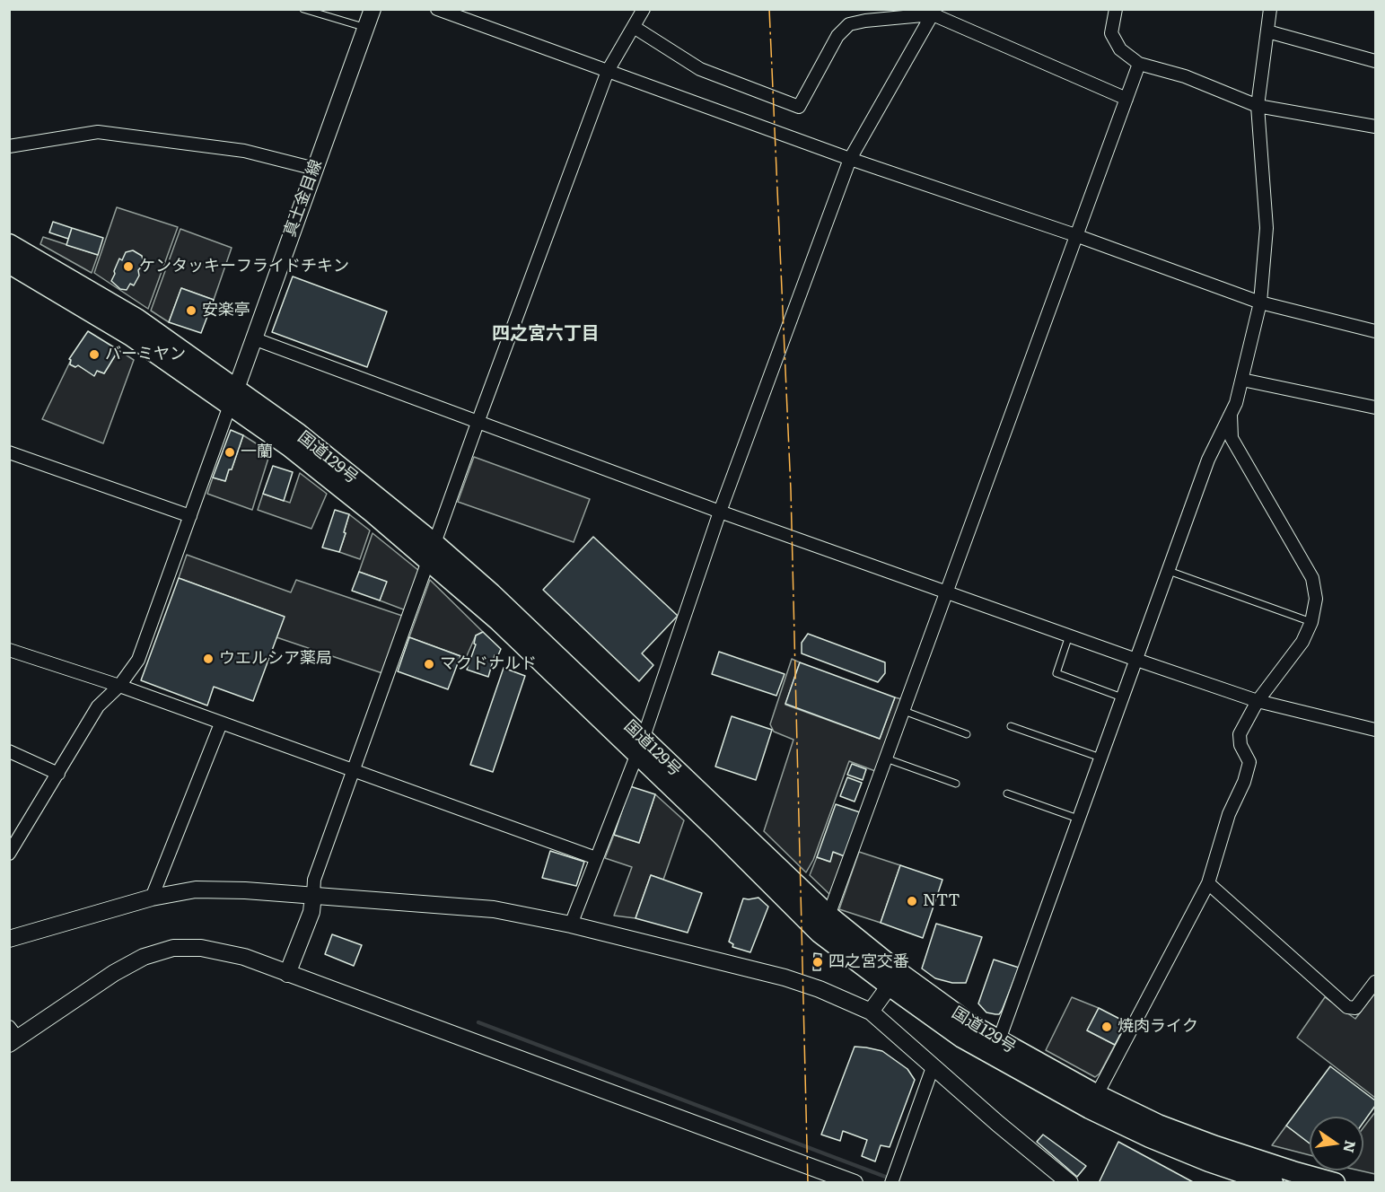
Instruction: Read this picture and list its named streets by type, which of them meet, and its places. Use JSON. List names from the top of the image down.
{
  "streets": {
    "highway": ["国道129号"],
    "street": ["真土金目線"]
  },
  "crossings": [
    ["真土金目線", "国道129号"]
  ],
  "districts": ["四之宮六丁目"],
  "places": [
    "ケンタッキーフライドチキン",
    "安楽亭",
    "バーミヤン",
    "一蘭",
    "ウエルシア薬局",
    "マクドナルド",
    "NTT",
    "四之宮交番",
    "焼肉ライク"
  ],
  "north": "right"
}
